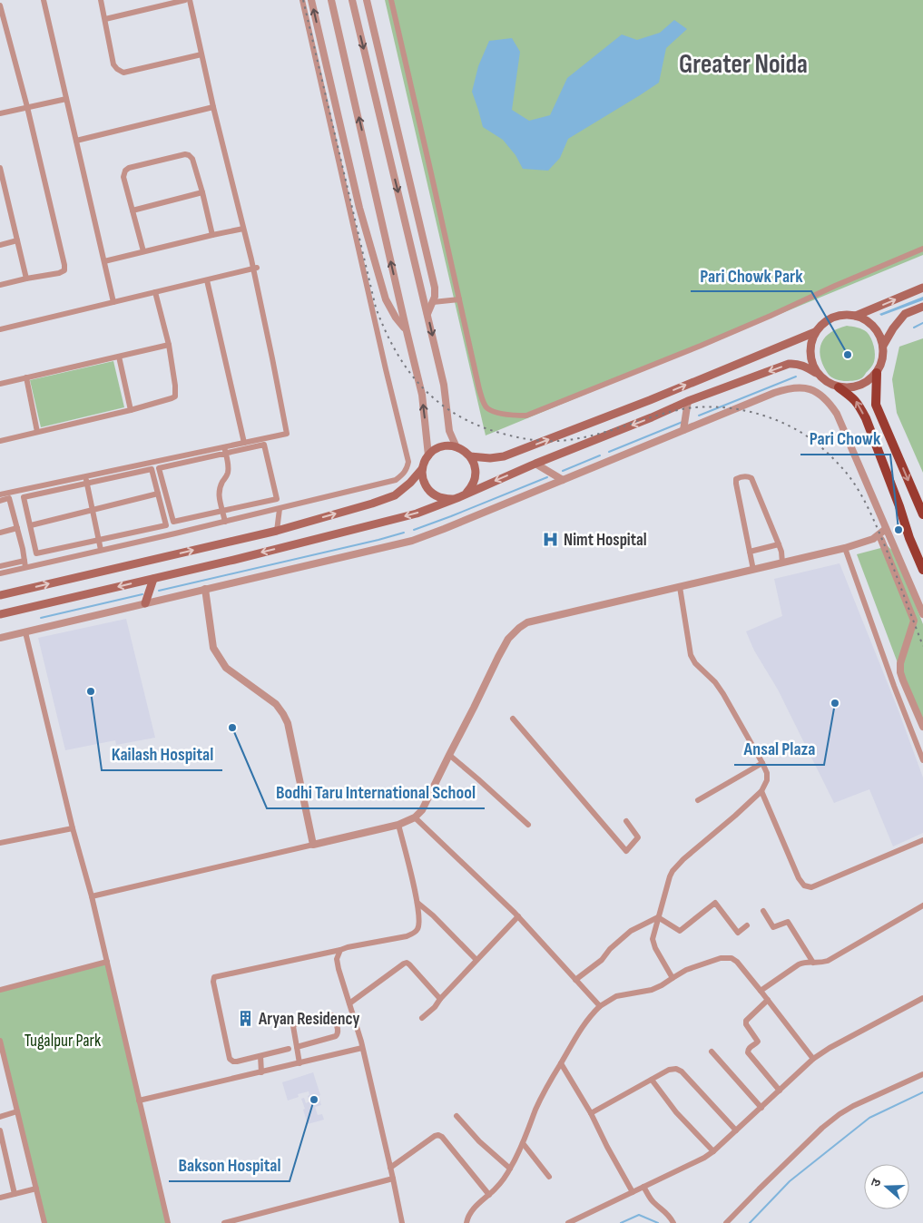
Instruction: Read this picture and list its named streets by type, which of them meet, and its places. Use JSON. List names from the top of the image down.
{
  "districts": ["Greater Noida"],
  "parks": ["Tugalpur Park"],
  "places": {
    "other": [
      "Pari Chowk Park",
      "Pari Chowk",
      "Kailash Hospital",
      "Ansal Plaza",
      "Bodhi Taru International School",
      "Bakson Hospital"
    ],
    "hospital": ["Nimt Hospital"],
    "building": ["Aryan Residency"]
  },
  "north": "left"
}
